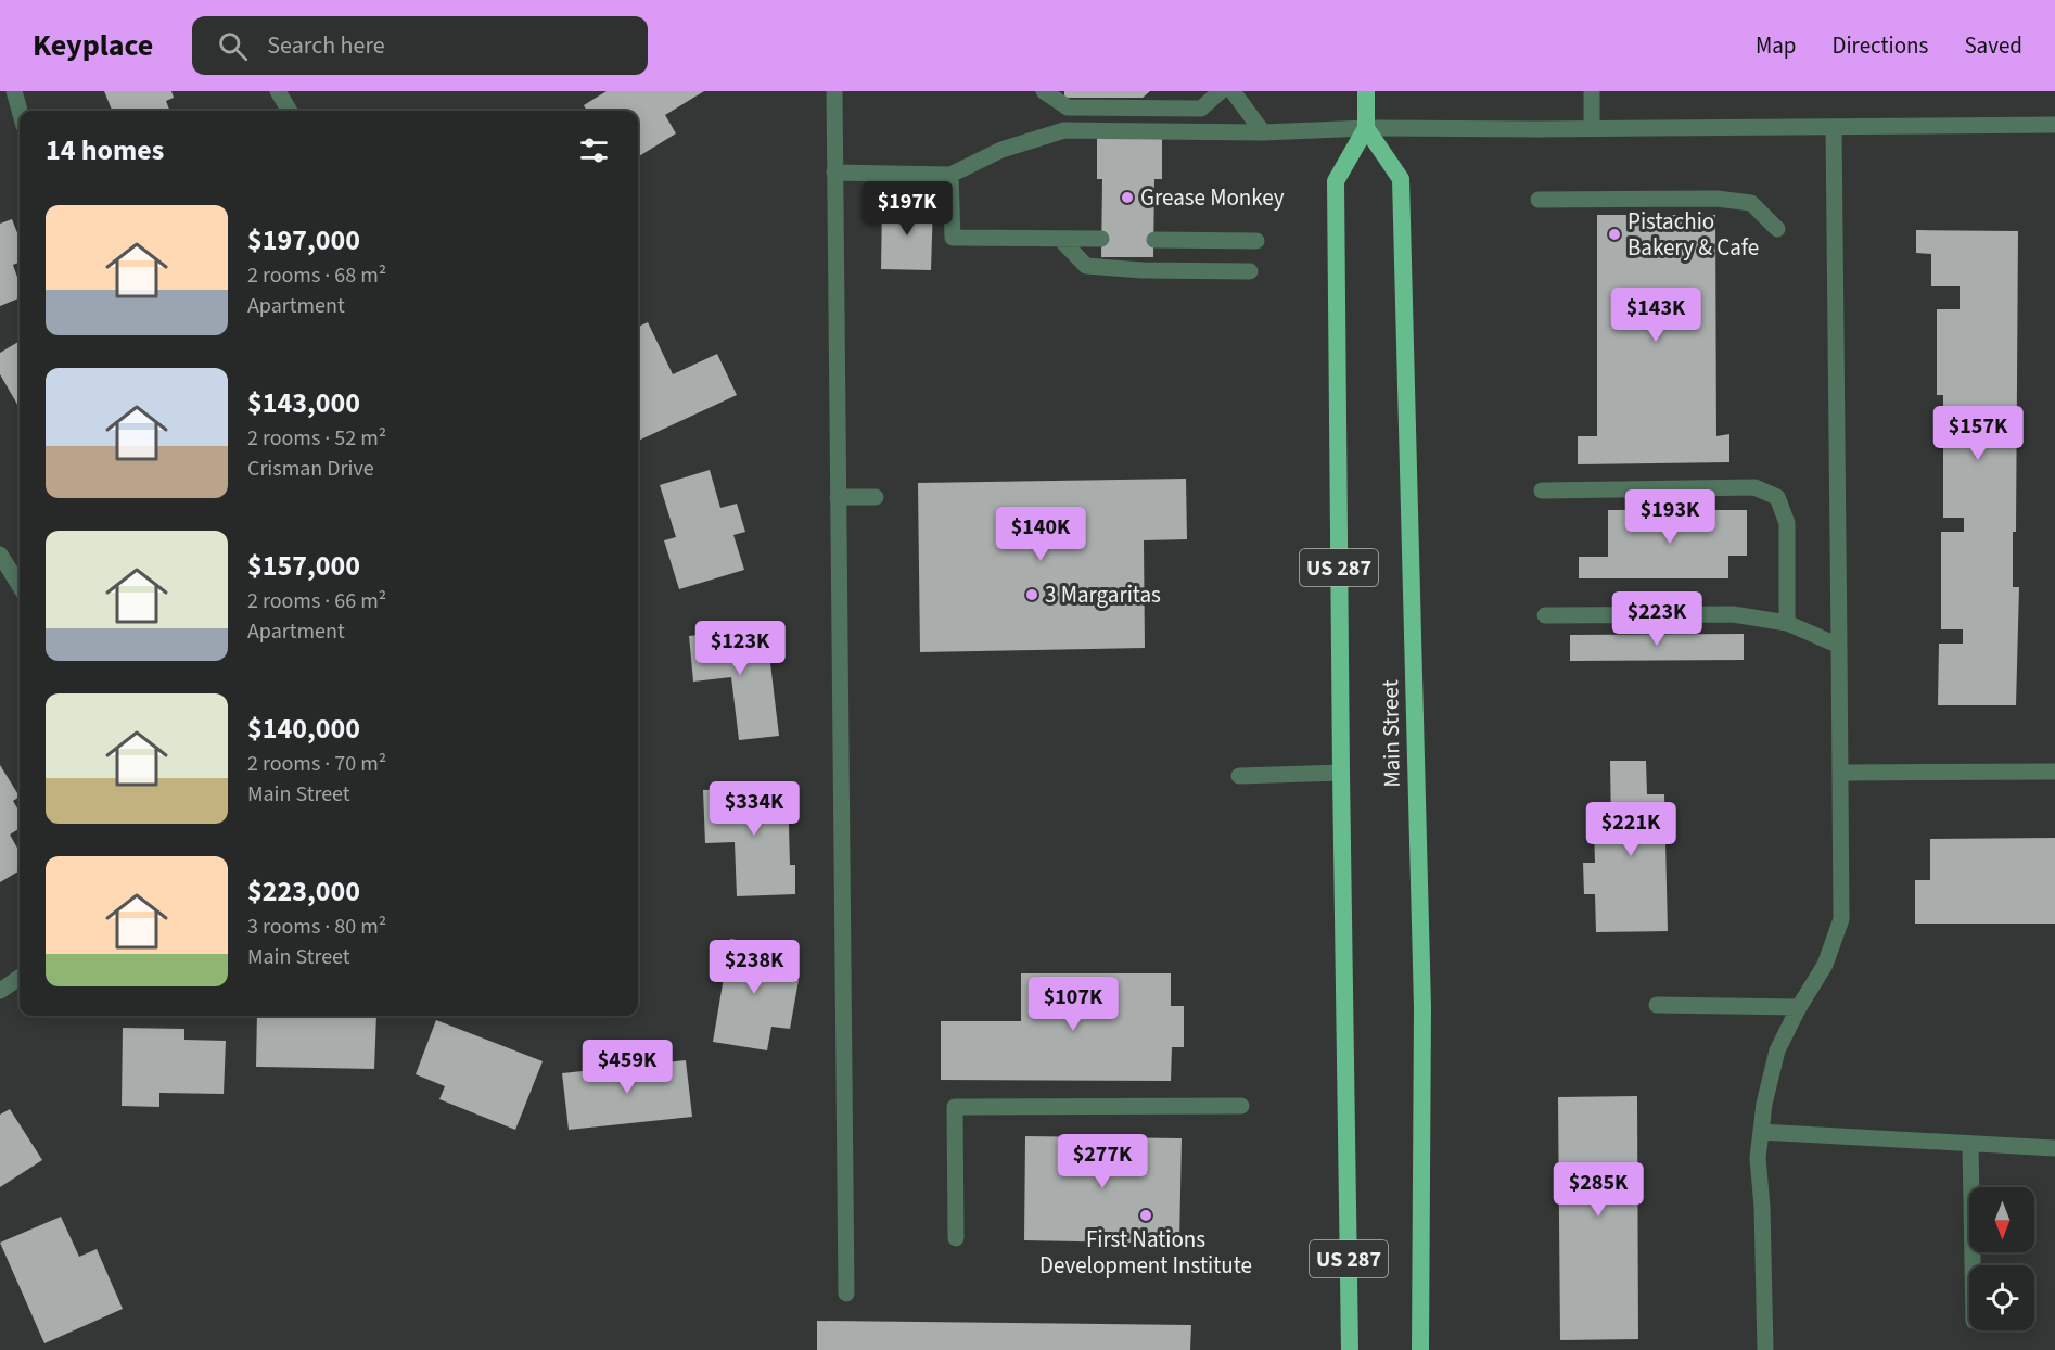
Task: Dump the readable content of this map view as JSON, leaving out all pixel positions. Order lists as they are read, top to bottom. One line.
{"streets":{"highway":["US 287","Main Street"]},"crossings":[["US 287","Main Street"]],"places":["Grease Monkey","Pistachio Bakery & Cafe","3 Margaritas","First Nations Development Institute"],"north":"bottom","page":{"header":"Keyplace","search":"Search here","nav":["Map","Directions","Saved"],"heading":"14 homes","price":["$197K","$143K","$157K","$193K","$140K","$223K","$123K","$334K","$221K","$238K","$107K","$459K","$277K","$285K"],"list":[{"name":"$197,000","note":"2 rooms · 68 m² · Apartment"},{"name":"$143,000","note":"2 rooms · 52 m² · Crisman Drive"},{"name":"$157,000","note":"2 rooms · 66 m² · Apartment"},{"name":"$140,000","note":"2 rooms · 70 m² · Main Street"},{"name":"$223,000","note":"3 rooms · 80 m² · Main Street"}]}}
